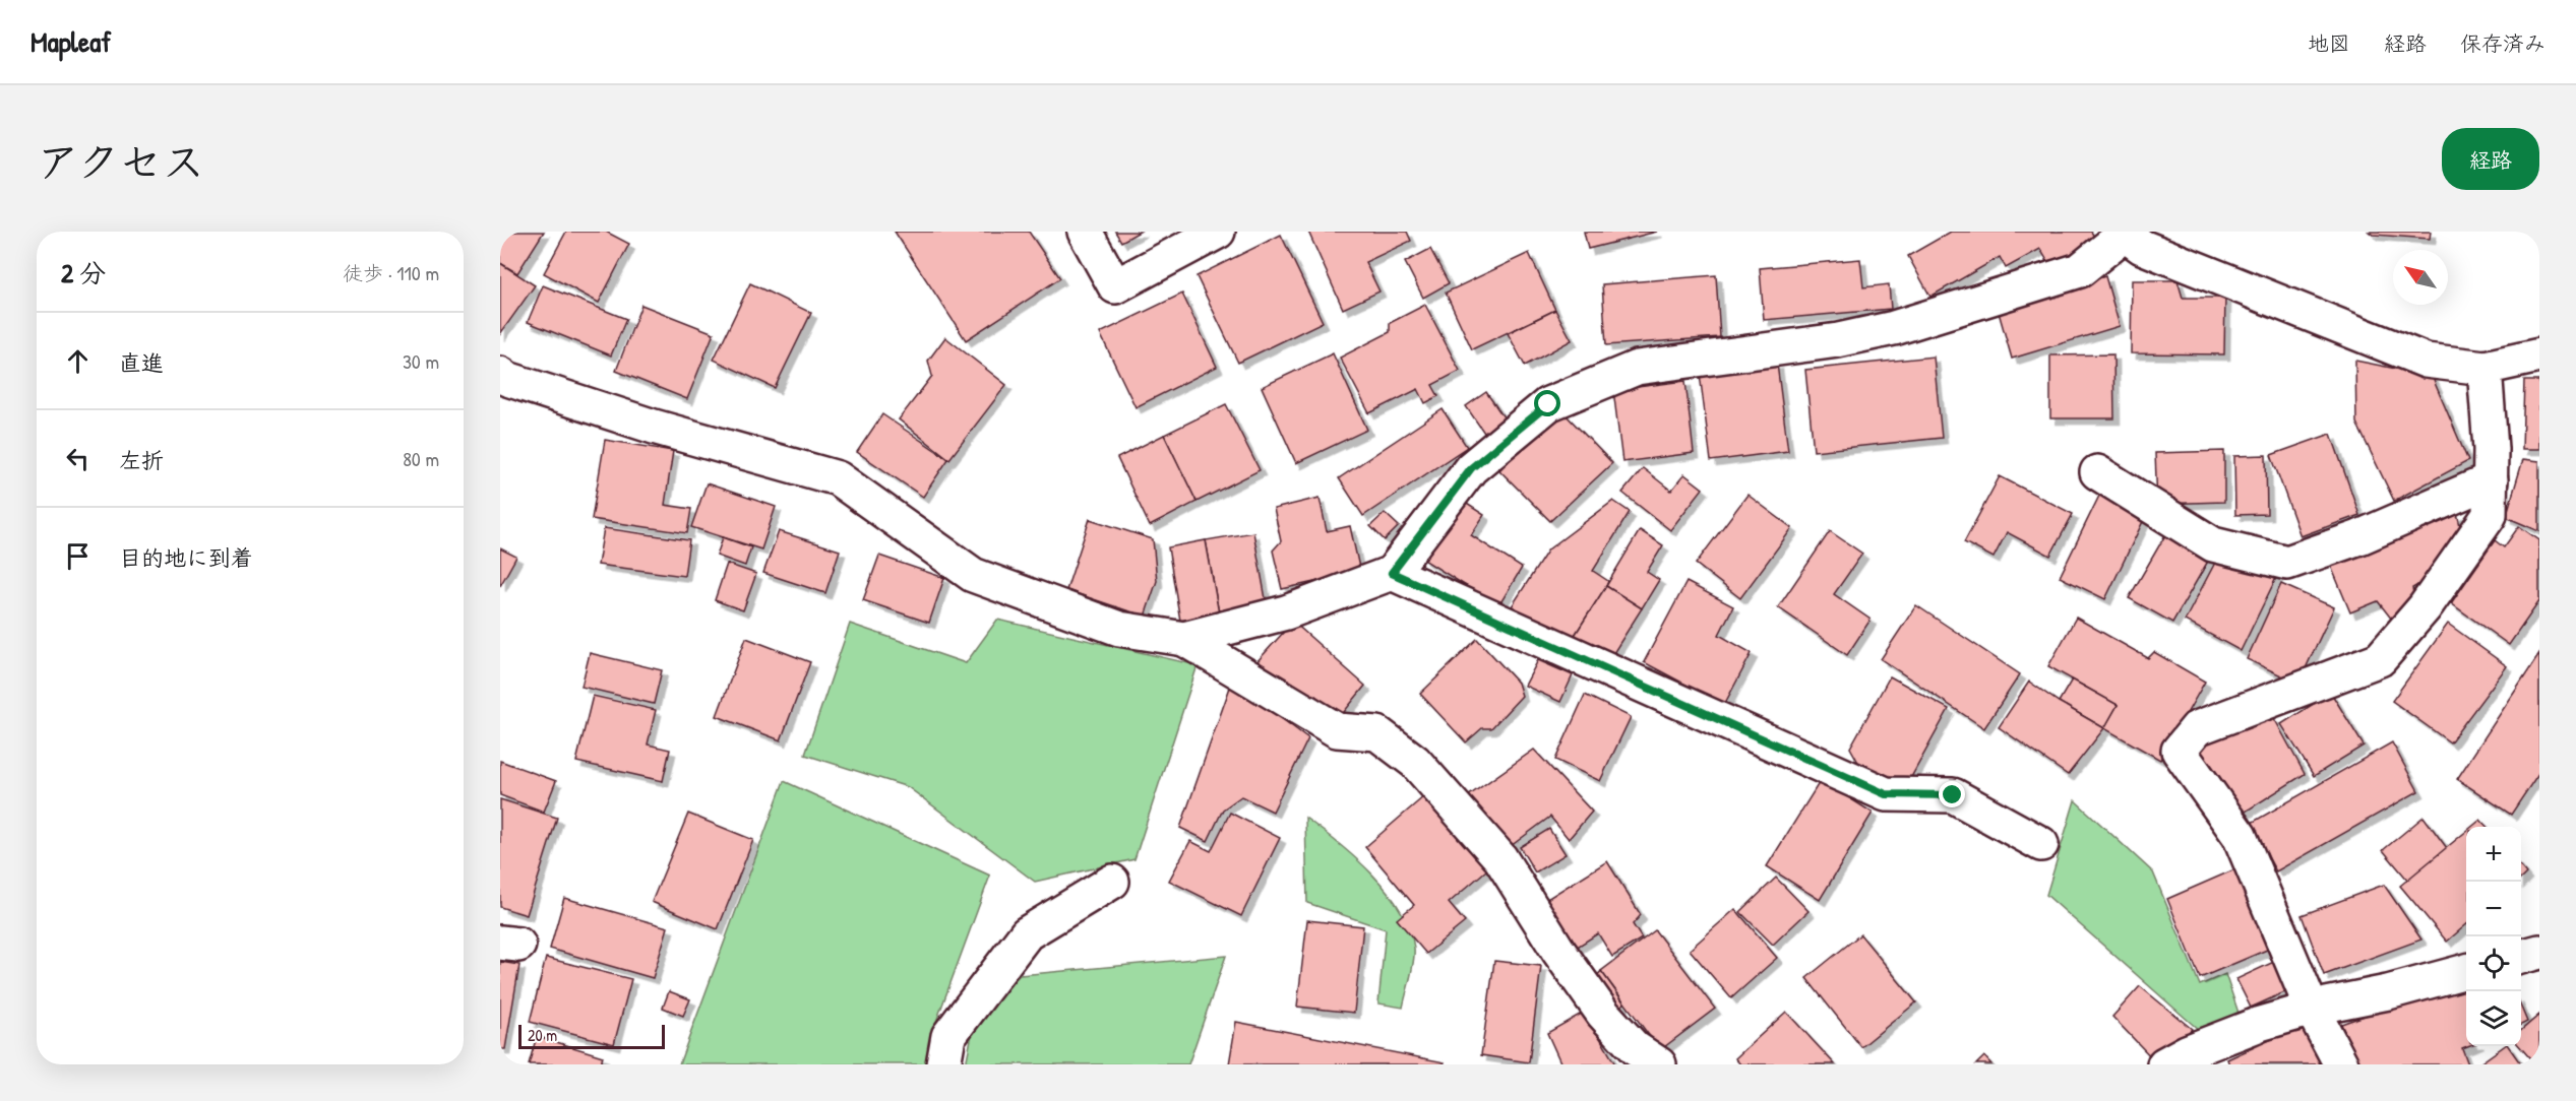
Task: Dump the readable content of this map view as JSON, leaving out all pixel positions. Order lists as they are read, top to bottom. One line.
{"scale_bar":"20 m","north":"top left","page":{"header":"Mapleaf","nav":["地図","経路","保存済み"],"title":"アクセス","buttons":"経路","heading":["2 分","徒歩 · 110 m"],"list":[["直進","30 m"],["左折","80 m"],"目的地に到着"],"map_buttons":["+","−"],"scale":"20 m"}}
